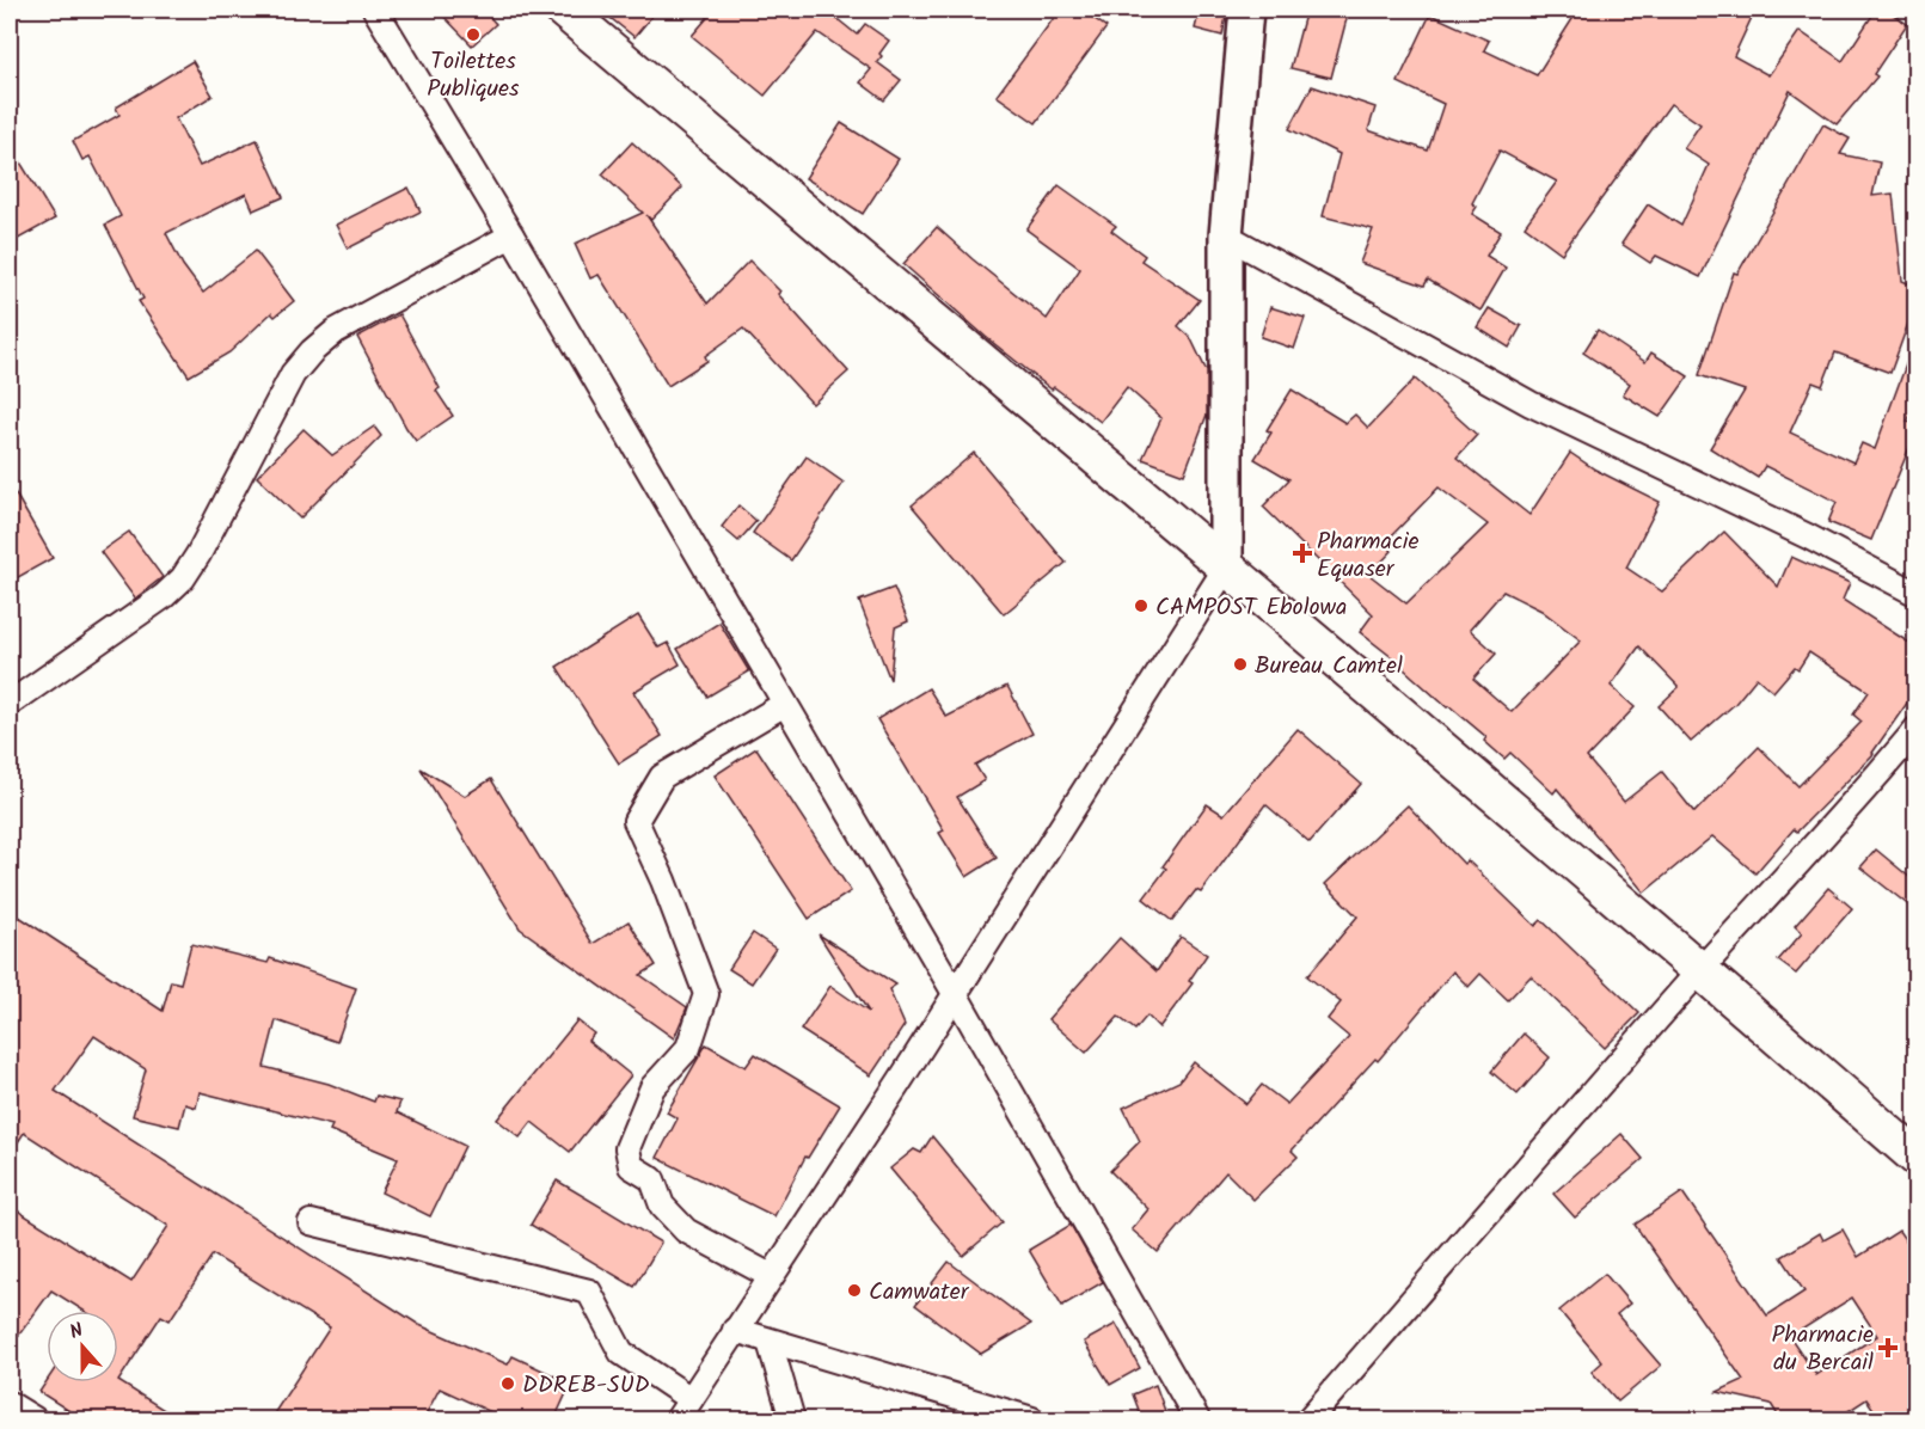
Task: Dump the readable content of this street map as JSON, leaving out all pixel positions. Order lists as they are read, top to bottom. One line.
{"places":{"other":["Toilettes Publiques","CAMPOST Ebolowa","Bureau Camtel","Camwater","DDREB-SUD"],"health":["Pharmacie Equaser","Pharmacie du Bercail"]},"north":"top"}
